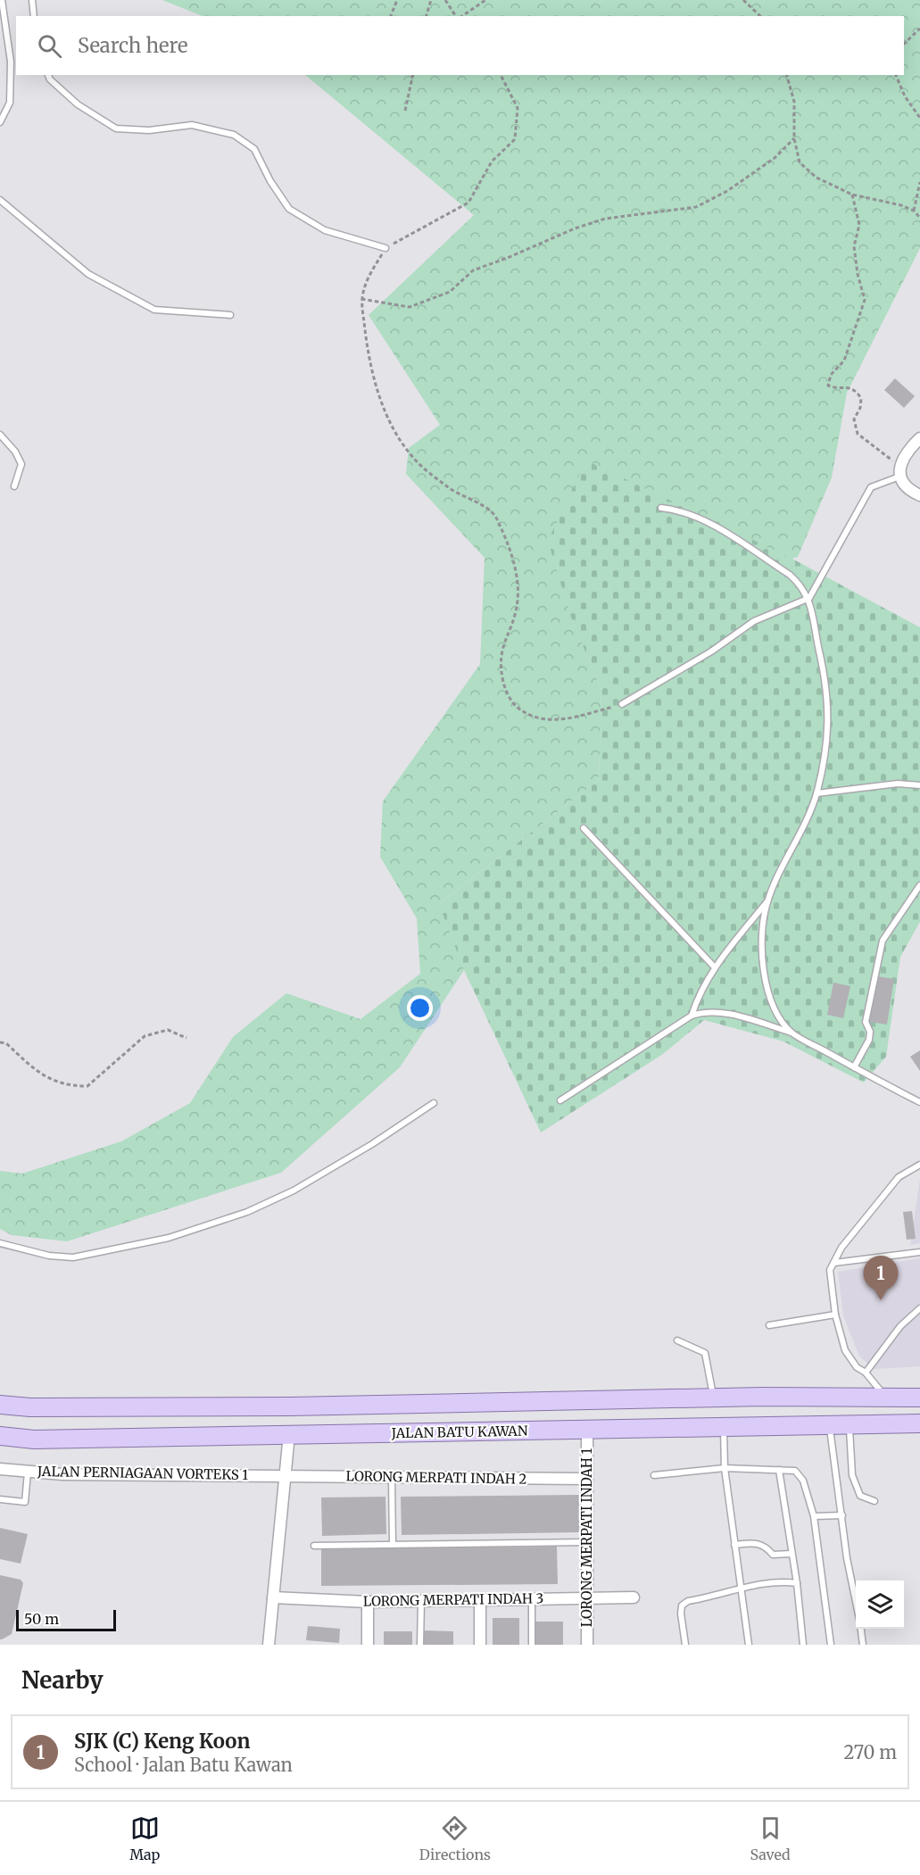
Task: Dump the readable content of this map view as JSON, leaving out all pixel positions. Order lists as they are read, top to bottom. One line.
{"streets":{"main road":["JALAN BATU KAWAN"],"street":["JALAN PERNIAGAAN VORTEKS 1","LORONG MERPATI INDAH 2","LORONG MERPATI INDAH 1","LORONG MERPATI INDAH 3"]},"crossings":[["JALAN BATU KAWAN","LORONG MERPATI INDAH 1"],["JALAN PERNIAGAAN VORTEKS 1","LORONG MERPATI INDAH 2"],["LORONG MERPATI INDAH 2","LORONG MERPATI INDAH 1"],["LORONG MERPATI INDAH 1","LORONG MERPATI INDAH 3"]],"scale_bar":"50 m","page":{"search":"Search here","pins":"1","scale":"50 m","heading":"Nearby","list":[{"mark":"1","name":"SJK (C) Keng Koon","note":"School · Jalan Batu Kawan","value":"270 m"}],"nav":["Map","Directions","Saved"]}}
